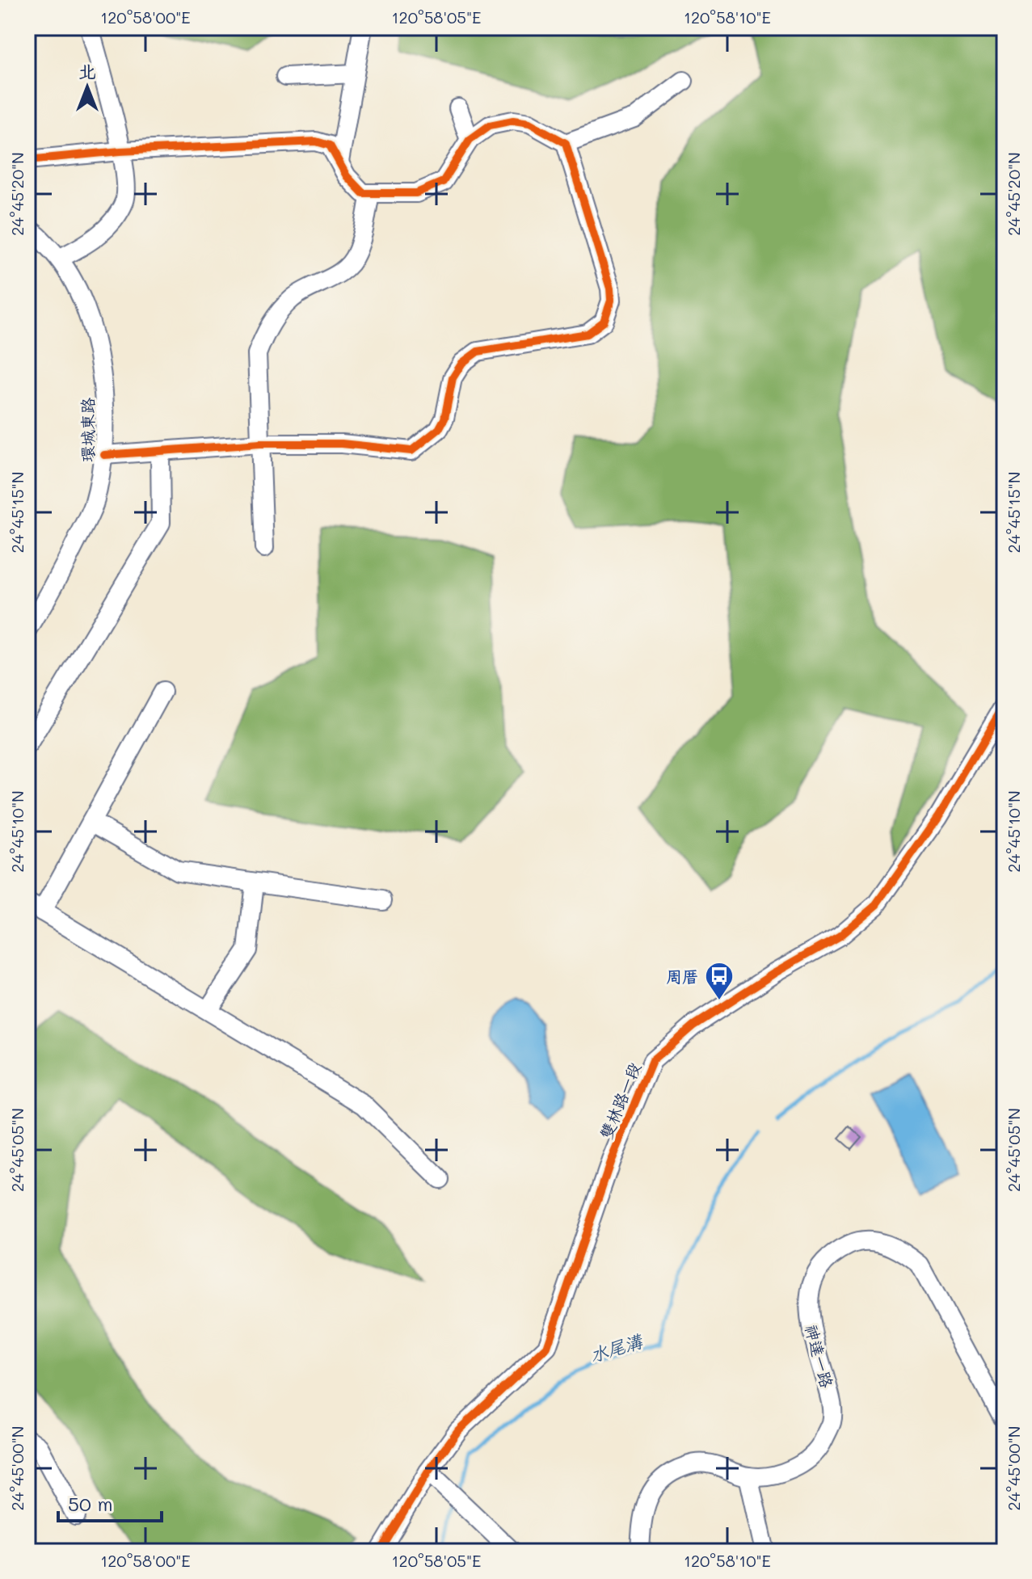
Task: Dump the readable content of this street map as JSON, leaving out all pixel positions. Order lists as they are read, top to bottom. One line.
{"streets":{"street":["環城東路","雙林路一段","神達一路"]},"water":["水尾溝"],"places":{"bus stop":["周厝"]},"scale_bar":"50 m","north":"top","coordinates":["120°58'00\"E","120°58'05\"E","120°58'10\"E","24°45'20\"N","24°45'15\"N","24°45'10\"N","24°45'05\"N","24°45'00\"N"]}
